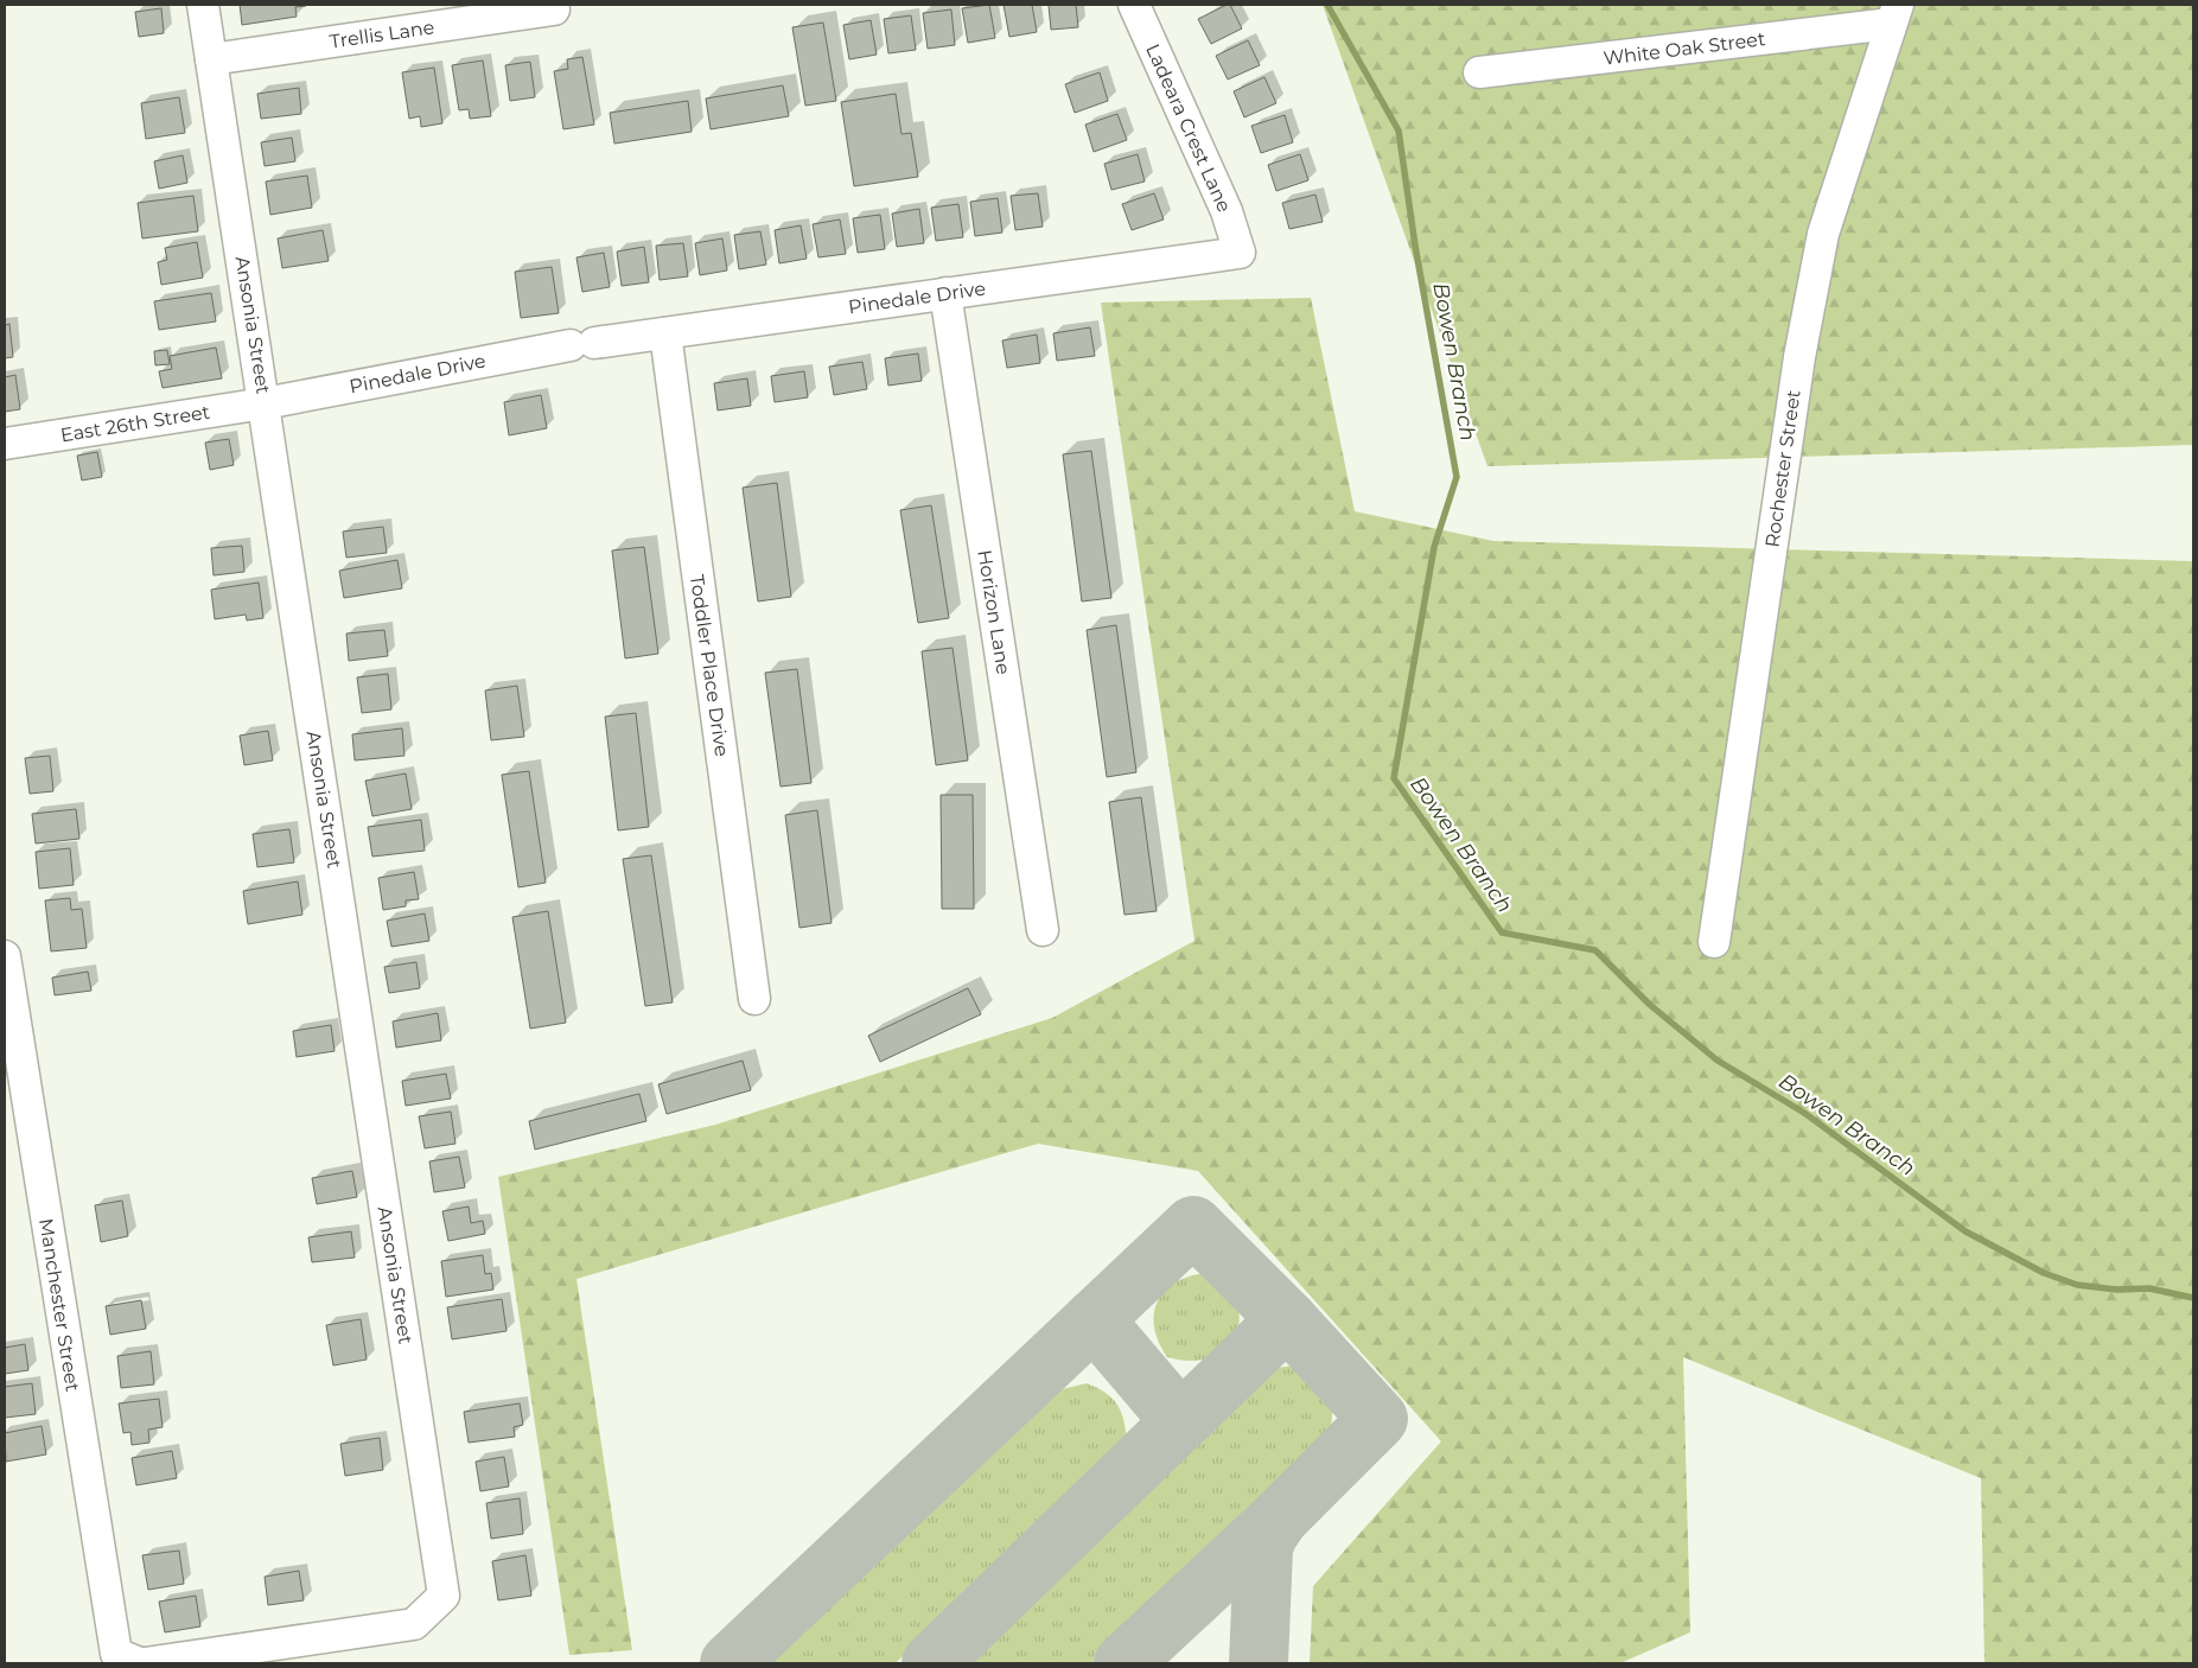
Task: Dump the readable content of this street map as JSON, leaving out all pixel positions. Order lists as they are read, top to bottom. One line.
{"streets":{"street":["Trellis Lane","White Oak Street","Ladeara Crest Lane","Pinedale Drive","Ansonia Street","East 26th Street","Rochester Street","Horizon Lane","Toddler Place Drive","Manchester Street"]},"crossings":[["Trellis Lane","Ansonia Street"],["White Oak Street","Rochester Street"],["Ladeara Crest Lane","Pinedale Drive"],["Pinedale Drive","Ansonia Street"],["Pinedale Drive","East 26th Street"],["Pinedale Drive","Horizon Lane"],["Pinedale Drive","Toddler Place Drive"],["Ansonia Street","East 26th Street"],["Ansonia Street","Manchester Street"]],"water":["Bowen Branch"]}
